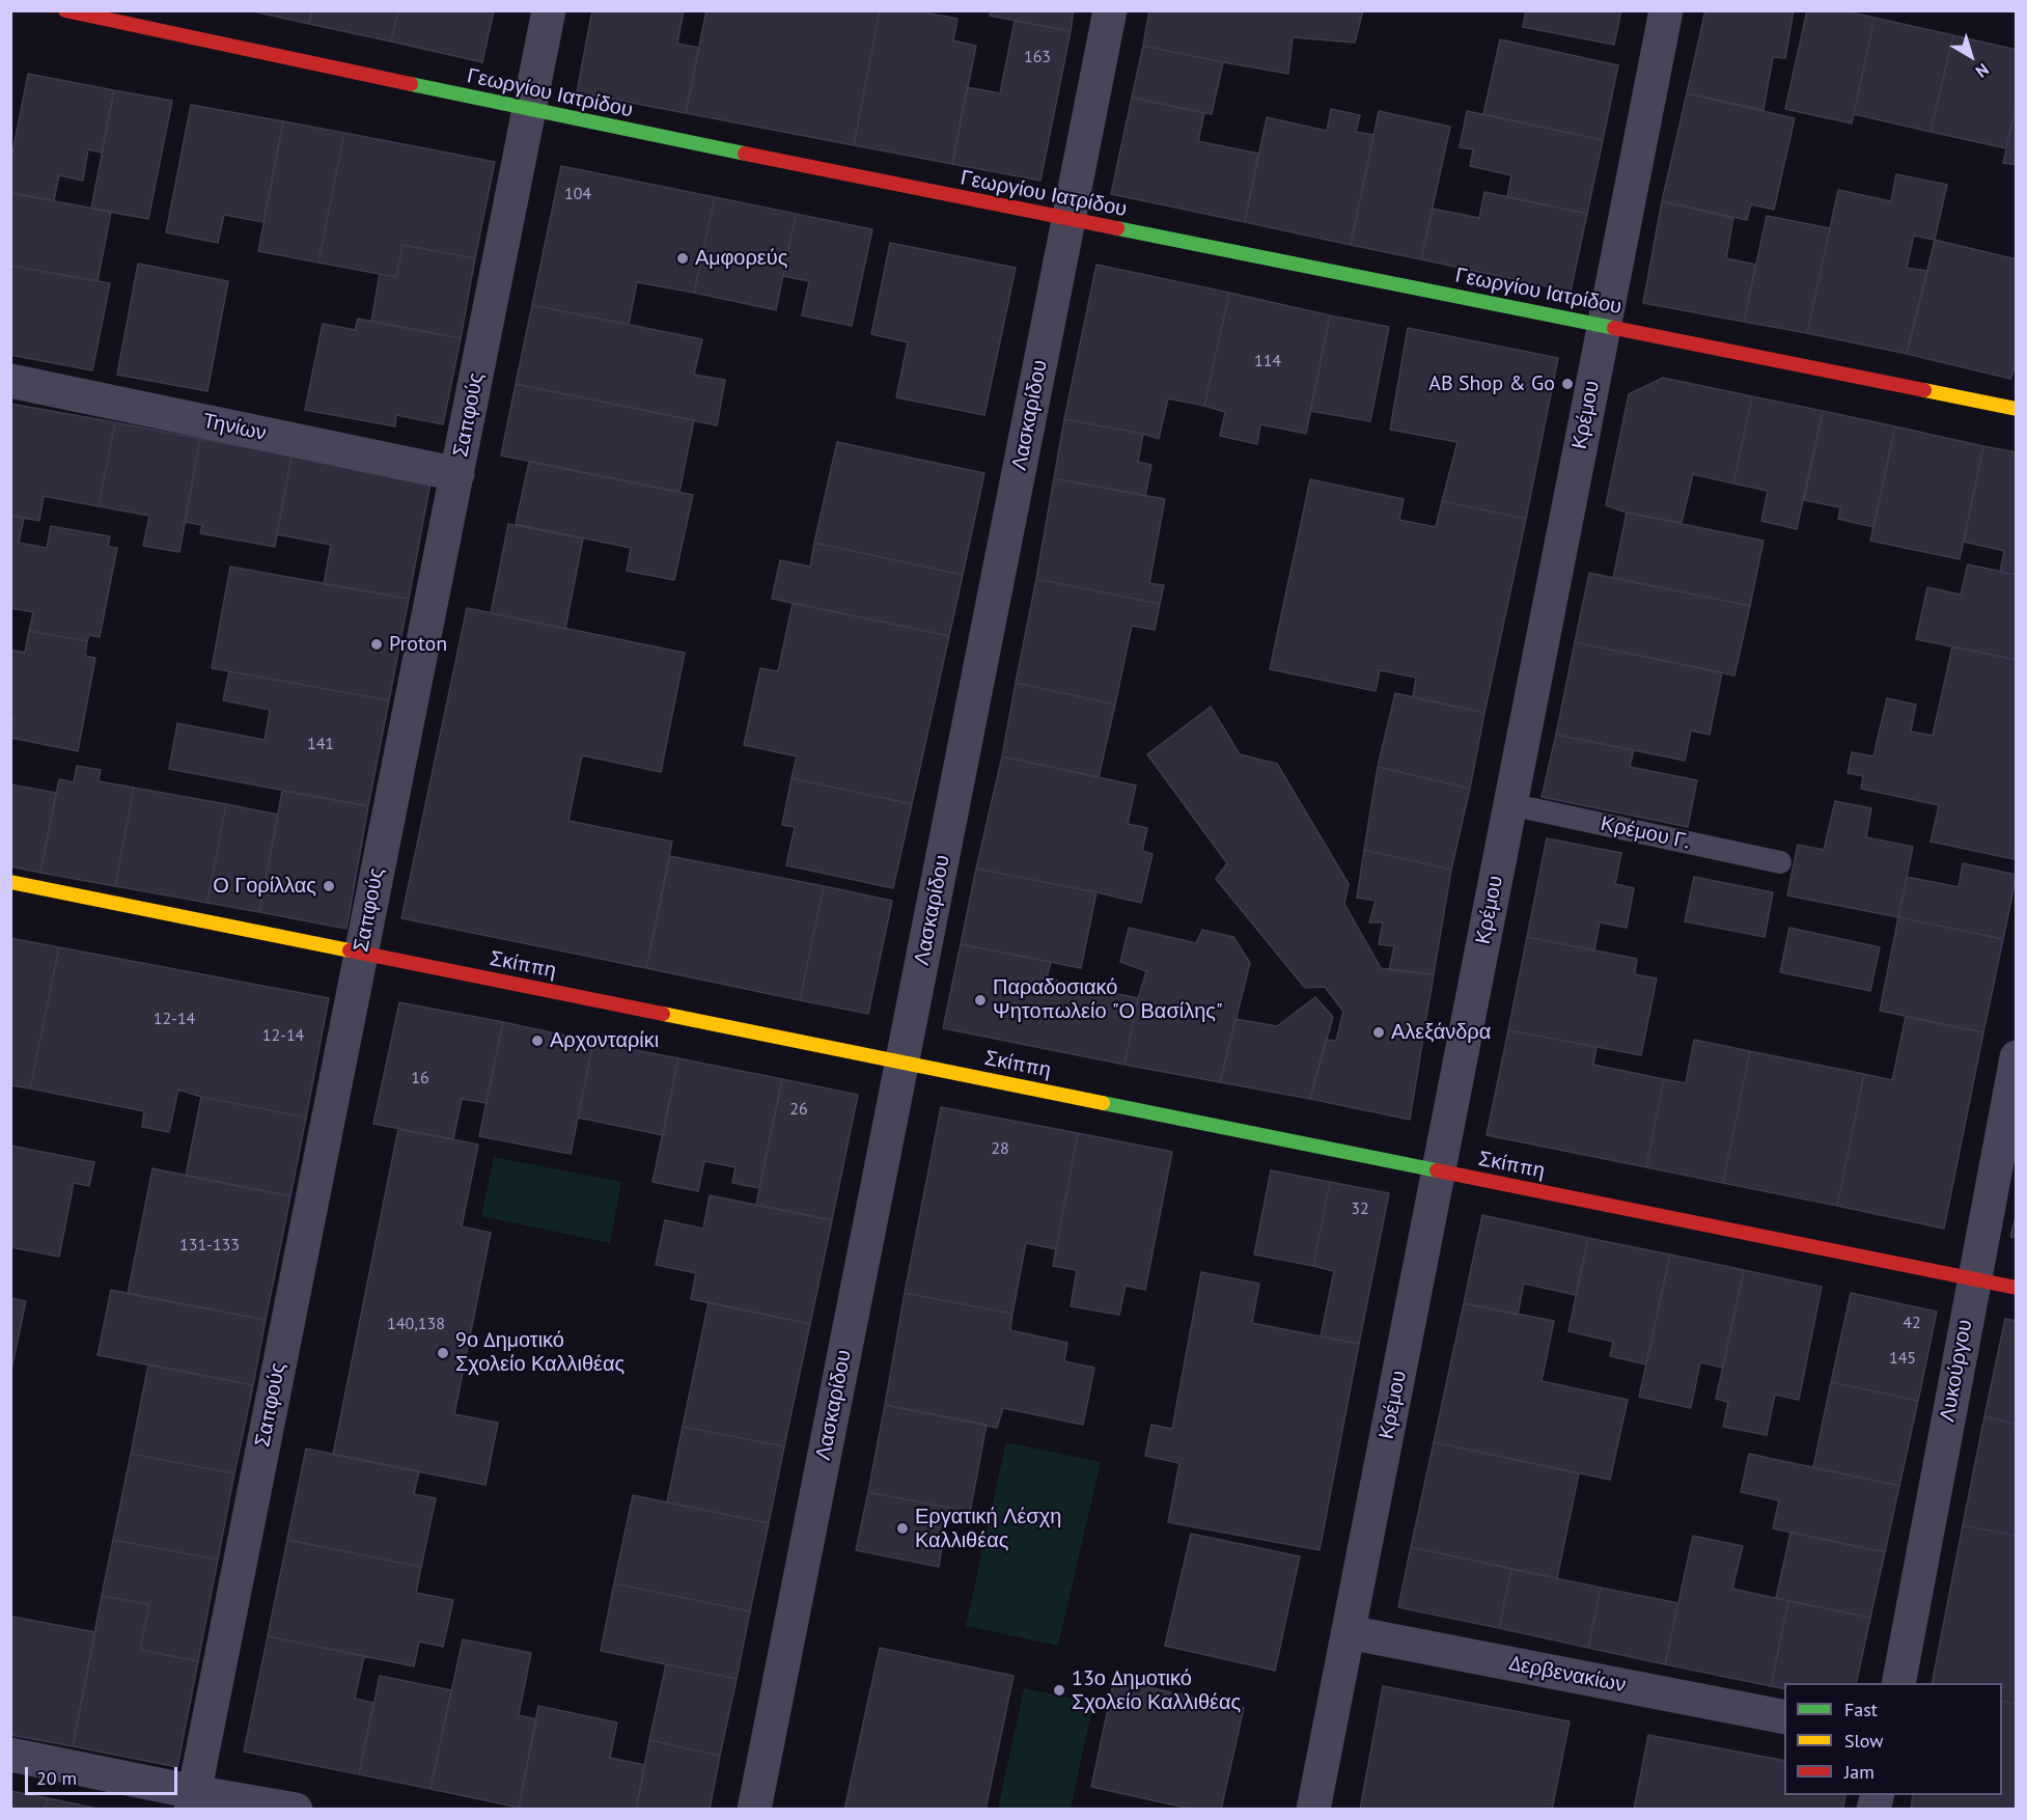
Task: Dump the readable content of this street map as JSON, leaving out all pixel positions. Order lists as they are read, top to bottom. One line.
{"streets":{"street":["Γεωργίου Ιατρίδου","Σαπφούς","Λασκαρίδου","Κρέμου","Τηνίων","Σκίππη","Λυκούργου","Δερβενακίων"],"lane":["Κρέμου Γ."]},"crossings":[["Γεωργίου Ιατρίδου","Σαπφούς"],["Γεωργίου Ιατρίδου","Λασκαρίδου"],["Γεωργίου Ιατρίδου","Κρέμου"],["Σαπφούς","Τηνίων"],["Σαπφούς","Σκίππη"],["Λασκαρίδου","Σκίππη"],["Κρέμου","Κρέμου Γ."],["Κρέμου","Σκίππη"],["Κρέμου","Δερβενακίων"],["Σκίππη","Λυκούργου"]],"places":["Αμφορεύς","AB Shop & Go","Proton","Ο Γορίλλας","Παραδοσιακό Ψητοπωλείο \"Ο Βασίλης\"","Αλεξάνδρα","Αρχονταρίκι","9ο Δημοτικό Σχολείο Καλλιθέας","Εργατική Λέσχη Καλλιθέας","13ο Δημοτικό Σχολείο Καλλιθέας"],"house_numbers":["163","104","114","141","12-14","12-14","16","26","28","32","131-133","42","140,138","145"],"legend":["Fast","Slow","Jam"],"scale_bar":"20 m","north":"bottom right"}
